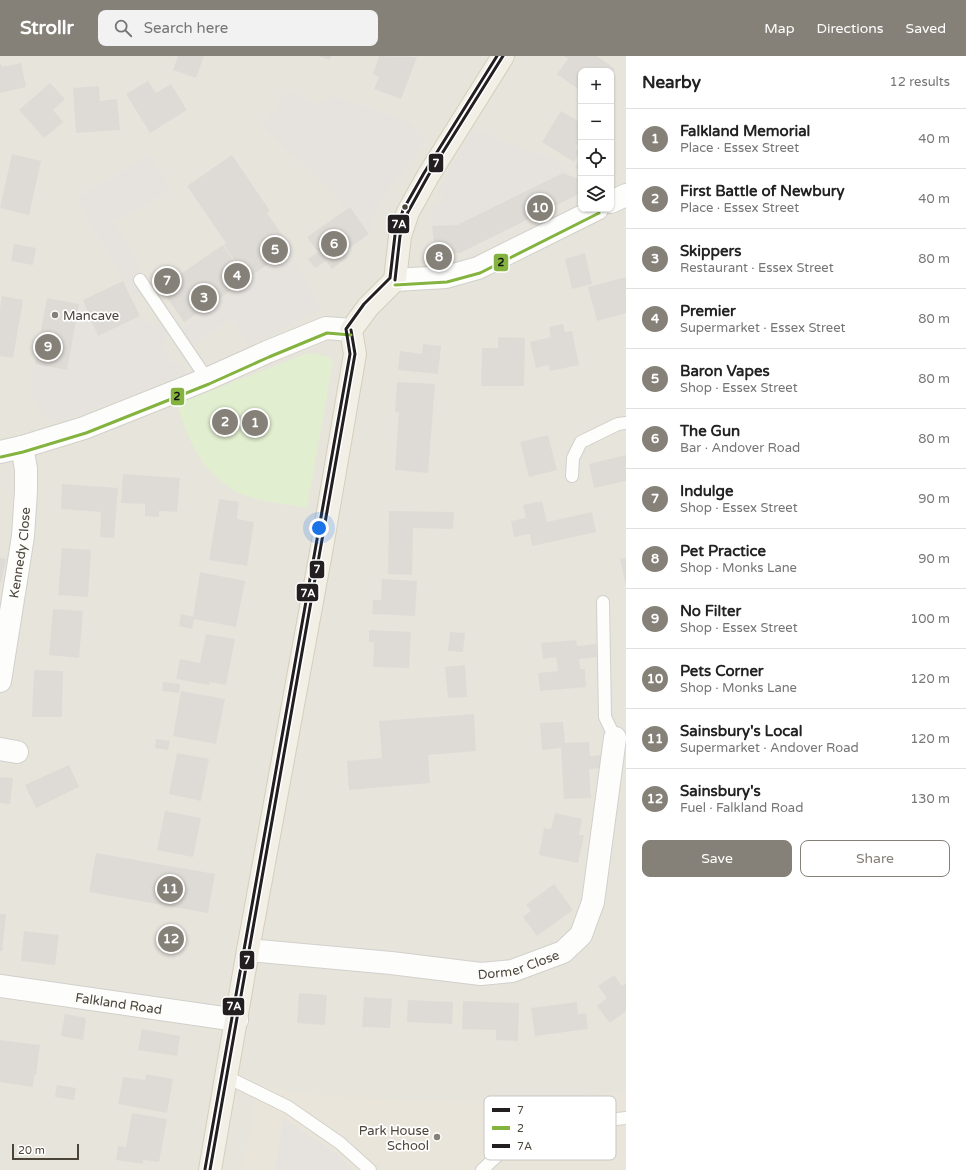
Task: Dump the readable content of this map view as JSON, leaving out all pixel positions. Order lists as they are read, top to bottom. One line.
{"streets":{"street":["Kennedy Close","Dormer Close","Falkland Road"]},"places":["Mancave","Park House School"],"lines":["transit line 7","transit line 7A","transit line 2"],"legend":["7","2","7A"],"scale_bar":"20 m","page":{"header":"Strollr","search":"Search here","nav":["Map","Directions","Saved"],"heading":["Nearby","12 results"],"map_buttons":["+","−"],"list":[{"mark":"1","name":"Falkland Memorial","note":"Place · Essex Street","value":"40 m"},{"mark":"2","name":"First Battle of Newbury","note":"Place · Essex Street","value":"40 m"},{"mark":"3","name":"Skippers","note":"Restaurant · Essex Street","value":"80 m"},{"mark":"4","name":"Premier","note":"Supermarket · Essex Street","value":"80 m"},{"mark":"5","name":"Baron Vapes","note":"Shop · Essex Street","value":"80 m"},{"mark":"6","name":"The Gun","note":"Bar · Andover Road","value":"80 m"},{"mark":"7","name":"Indulge","note":"Shop · Essex Street","value":"90 m"},{"mark":"8","name":"Pet Practice","note":"Shop · Monks Lane","value":"90 m"},{"mark":"9","name":"No Filter","note":"Shop · Essex Street","value":"100 m"},{"mark":"10","name":"Pets Corner","note":"Shop · Monks Lane","value":"120 m"},{"mark":"11","name":"Sainsbury's Local","note":"Supermarket · Andover Road","value":"120 m"},{"mark":"12","name":"Sainsbury's","note":"Fuel · Falkland Road","value":"130 m"}],"pins":["10","6","5","8","4","7","3","9","2","1","11","12"],"buttons":["Save","Share"],"scale":"20 m"}}
